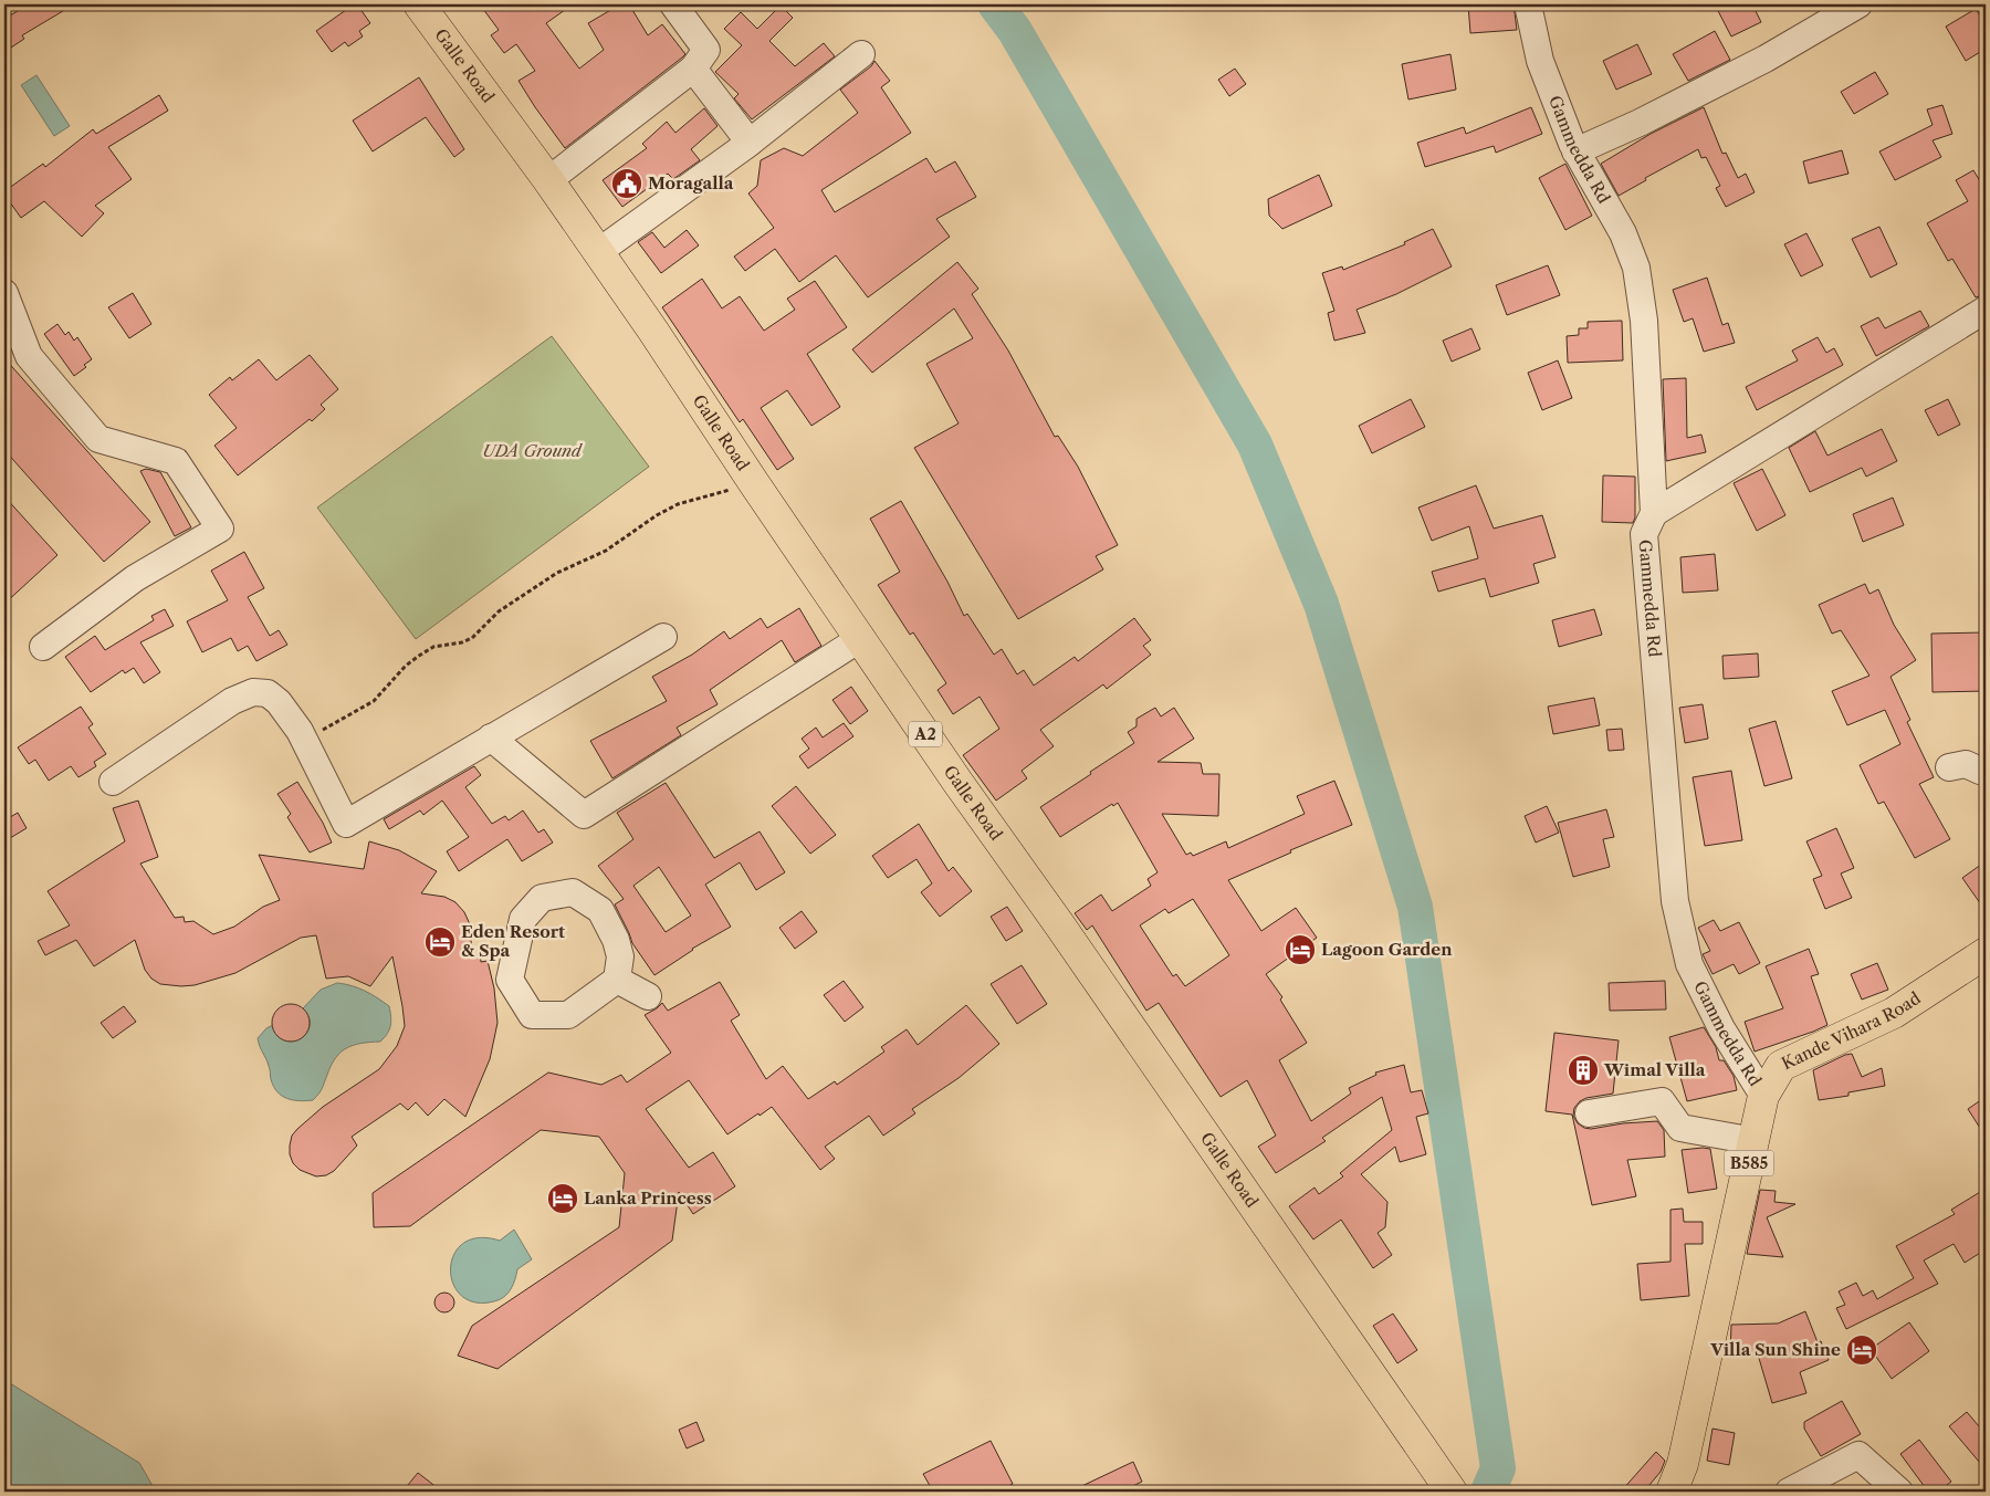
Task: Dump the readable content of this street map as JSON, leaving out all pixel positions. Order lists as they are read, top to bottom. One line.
{"streets":{"main road":["Galle Road","A2","Kande Vihara Road","B585"],"street":["Gammedda Rd"]},"crossings":[["Gammedda Rd","Kande Vihara Road"]],"parks":["UDA Ground"],"places":{"public building":["Moragalla"],"hotel":["Eden Resort & Spa","Lagoon Garden","Lanka Princess","Villa Sun Shine"],"building":["Wimal Villa"]}}
